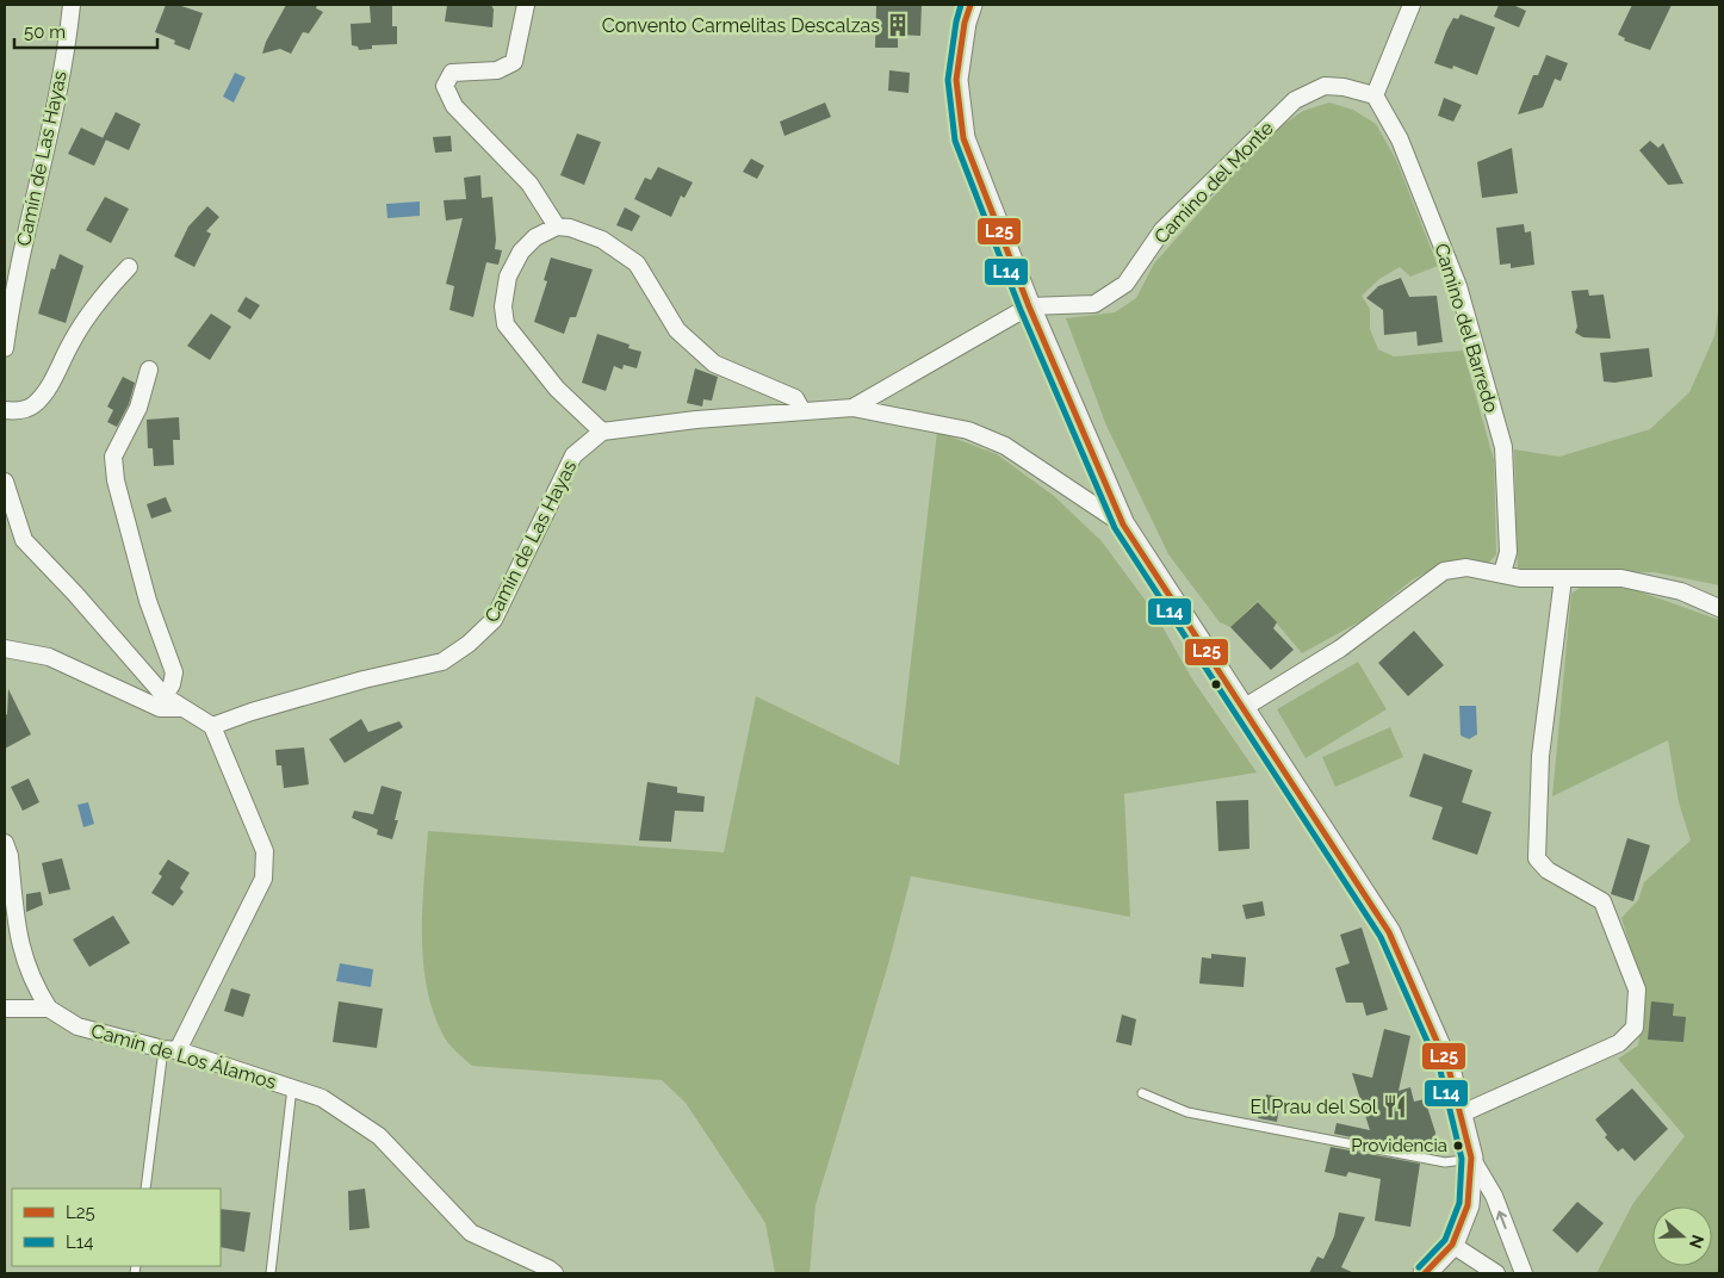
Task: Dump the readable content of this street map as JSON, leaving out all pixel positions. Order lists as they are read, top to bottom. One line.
{"streets":{"street":["Camín de Las Hayas","Camino del Monte","Camino del Barredo","Camín de Los Álamos"]},"crossings":[["Camino del Monte","Camino del Barredo"]],"places":{"building":["Convento Carmelitas Descalzas"],"restaurant":["El Prau del Sol"],"other":["Providencia"]},"lines":["transit line L25","transit line L14"],"legend":["L25","L14"],"scale_bar":"50 m","north":"right"}
